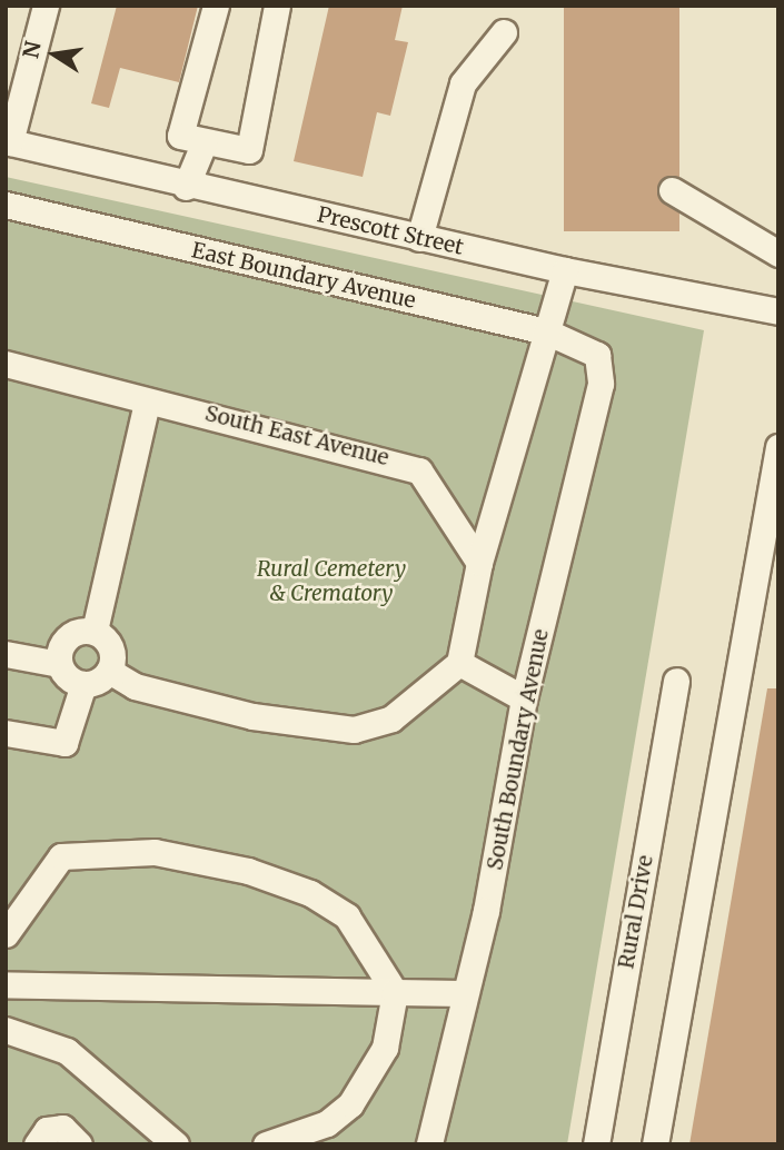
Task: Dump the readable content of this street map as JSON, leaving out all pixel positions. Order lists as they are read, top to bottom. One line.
{"streets":{"street":["Prescott Street","East Boundary Avenue","South East Avenue","South Boundary Avenue","Rural Drive"]},"crossings":[["East Boundary Avenue","South Boundary Avenue"]],"parks":["Rural Cemetery & Crematory"],"north":"left"}
